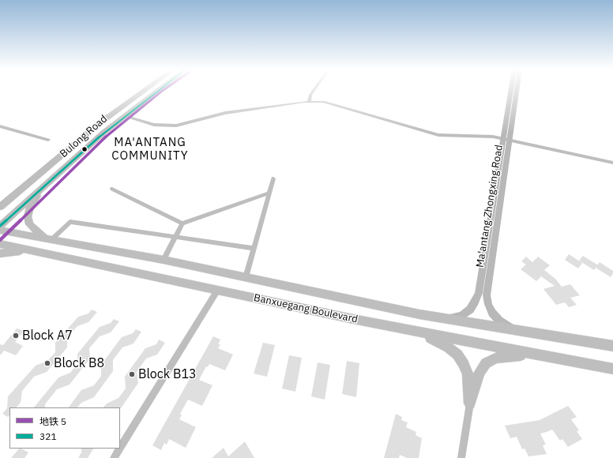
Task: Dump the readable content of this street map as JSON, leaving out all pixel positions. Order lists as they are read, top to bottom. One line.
{"streets":{"main road":["Bulong Road","Banxuegang Boulevard"],"street":["Ma'antang Zhongxing Road"]},"crossings":[["Ma'antang Zhongxing Road","Banxuegang Boulevard"]],"districts":["MA'ANTANG COMMUNITY"],"places":["Block A7","Block B8","Block B13"],"lines":["metro line 5","transit line 321"],"legend":["地铁 5","321"]}
